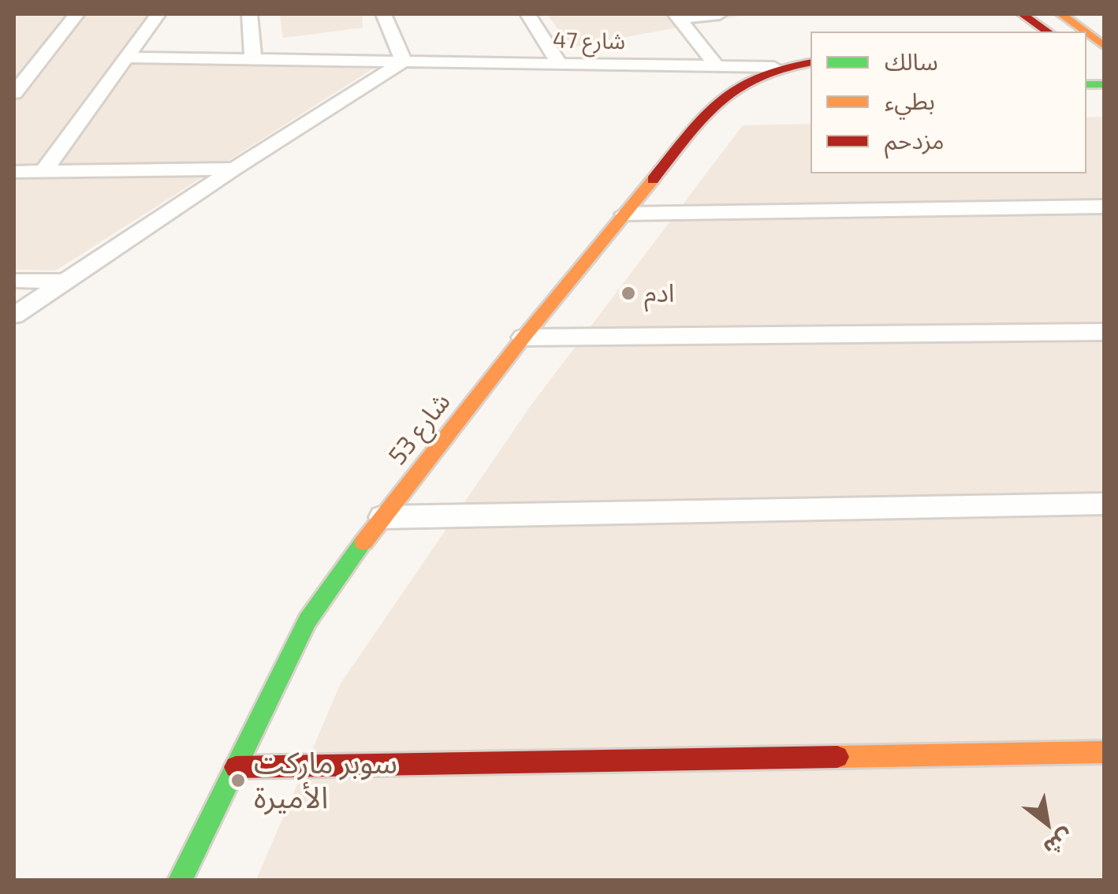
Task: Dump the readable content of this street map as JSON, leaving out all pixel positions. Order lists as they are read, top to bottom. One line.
{"streets":{"main road":["شارع 47","شارع 53"]},"crossings":[["شارع 47","شارع 53"]],"places":["ادم","سوبر ماركت الأميرة"],"legend":["سالك","بطيء","مزدحم"],"north":"bottom right"}
